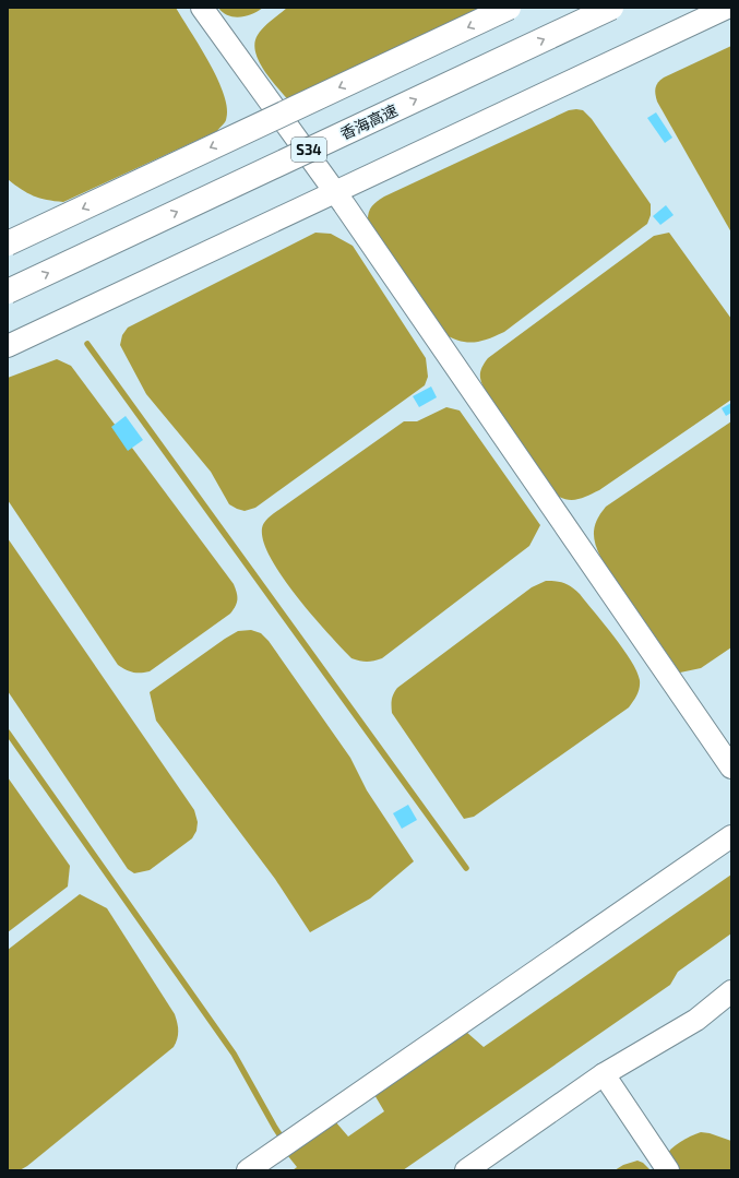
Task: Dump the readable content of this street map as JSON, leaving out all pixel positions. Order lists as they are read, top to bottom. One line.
{"streets":{"highway":["香海高速","S34"]}}
